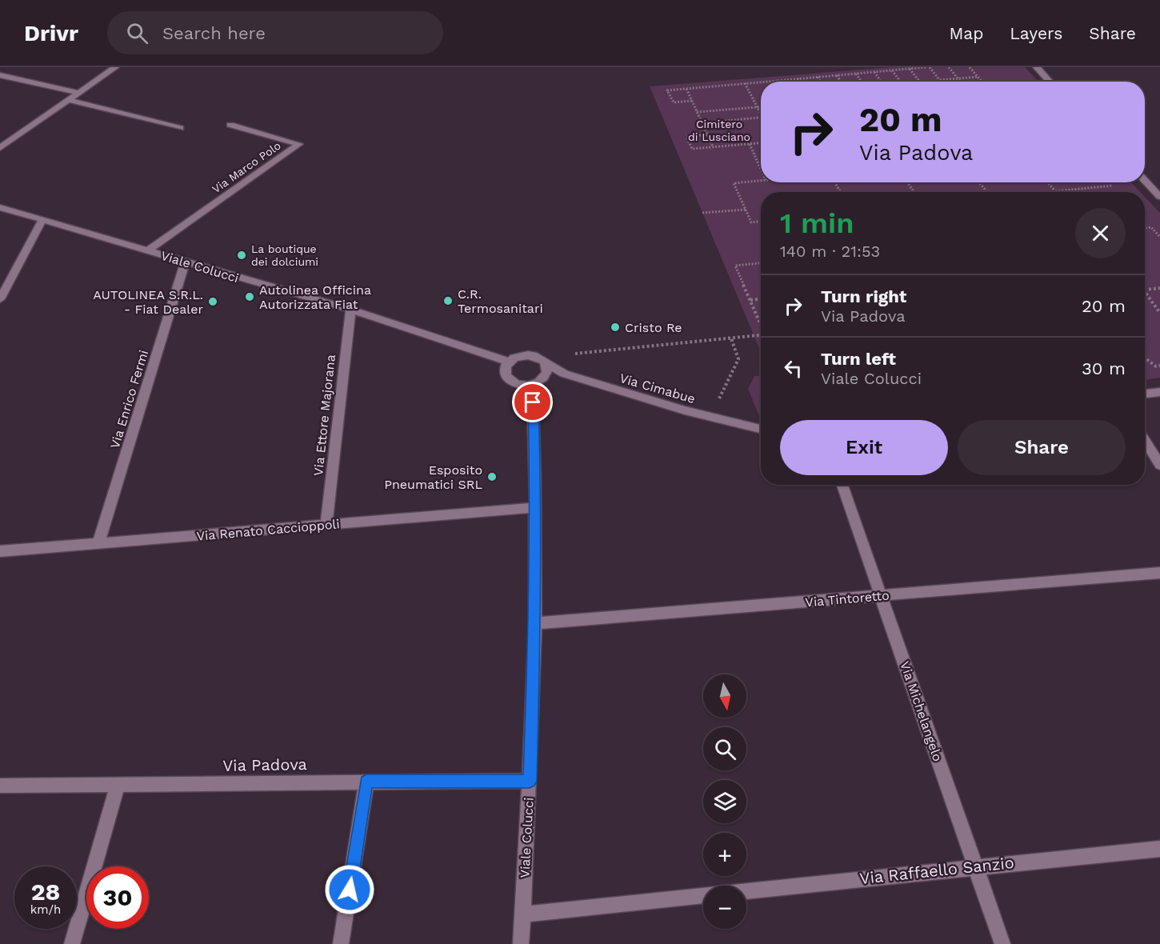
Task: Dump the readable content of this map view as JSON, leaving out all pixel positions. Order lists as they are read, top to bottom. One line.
{"streets":{"street":["Via Marco Polo","Viale Colucci","Via Cimabue","Via Enrico Fermi","Via Ettore Majorana","Via Renato Caccioppoli","Via Tintoretto","Via Michelangelo","Via Padova","Via Raffaello Sanzio"]},"crossings":[["Via Marco Polo","Viale Colucci"],["Viale Colucci","Via Cimabue"],["Viale Colucci","Via Enrico Fermi"],["Viale Colucci","Via Ettore Majorana"],["Viale Colucci","Via Renato Caccioppoli"],["Viale Colucci","Via Tintoretto"],["Viale Colucci","Via Padova"],["Viale Colucci","Via Raffaello Sanzio"],["Via Enrico Fermi","Via Renato Caccioppoli"],["Via Ettore Majorana","Via Renato Caccioppoli"],["Via Tintoretto","Via Michelangelo"],["Via Michelangelo","Via Raffaello Sanzio"]],"parks":["Cimitero di Lusciano"],"places":["La boutique dei dolciumi","Autolinea Officina Autorizzata Fiat","C.R. Termosanitari","AUTOLINEA S.R.L. - Fiat Dealer","Cristo Re","Esposito Pneumatici SRL"],"north":"bottom","page":{"header":"Drivr","search":"Search here","nav":["Map","Layers","Share"],"turn":["20 m","Via Padova"],"heading":["1 min","140 m · 21:53"],"list":[{"name":"Turn right","note":"Via Padova","value":"20 m"},{"name":"Turn left","note":"Viale Colucci","value":"30 m"}],"buttons":["Exit","Share"],"map_buttons":["+","−"],"speed":"28 km/h","limit":"30"}}
